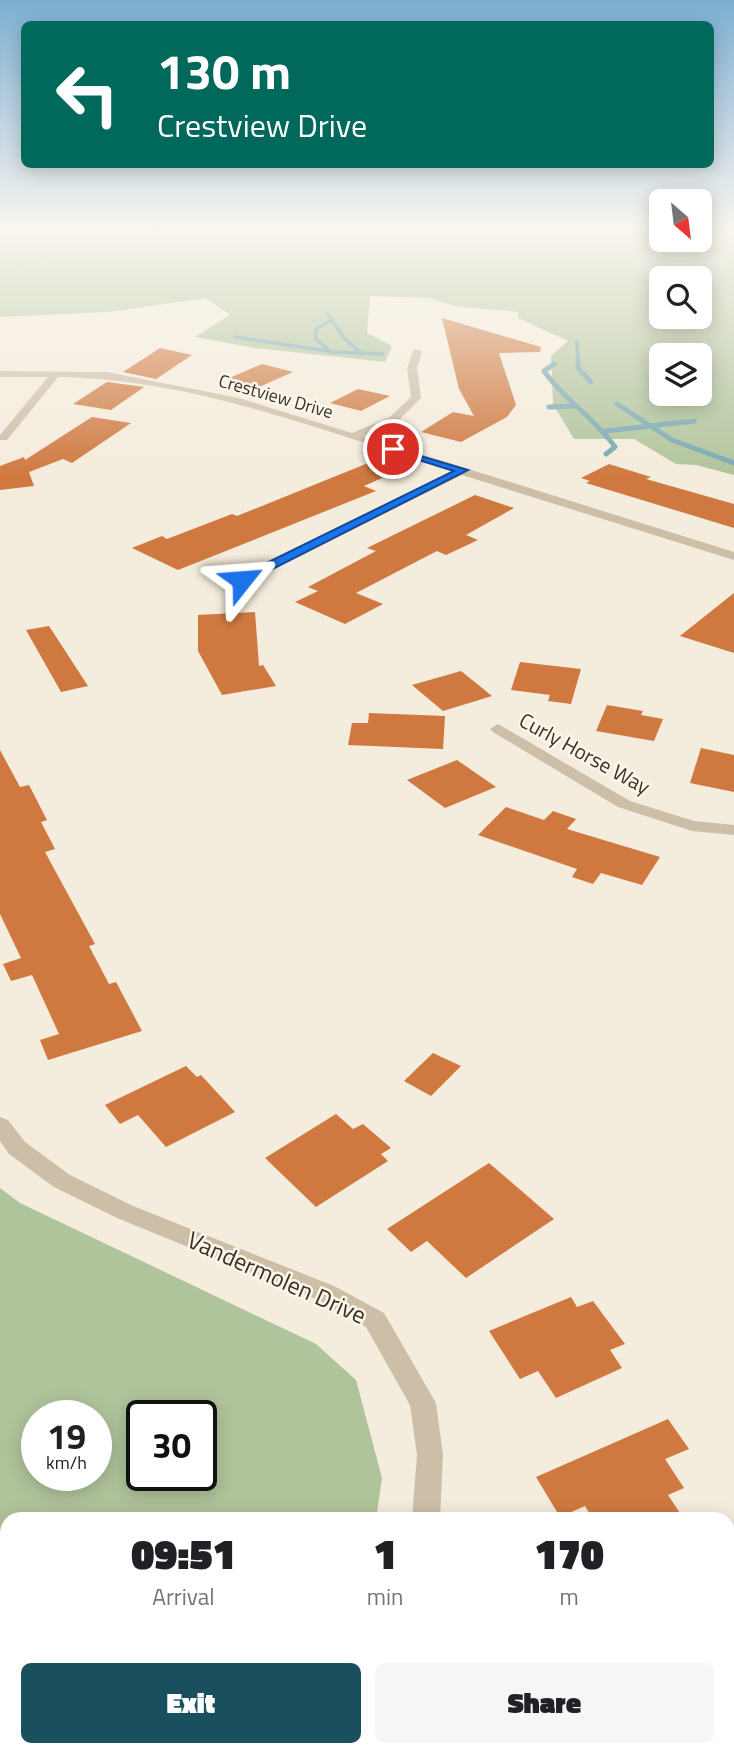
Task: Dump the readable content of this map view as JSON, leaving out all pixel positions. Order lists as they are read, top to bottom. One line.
{"streets":{"street":["Crestview Drive","Curly Horse Way","Vandermolen Drive"]},"north":"bottom right","page":{"turn":["130 m","Crestview Drive"],"speed":"19 km/h","limit":"30","eta":["09:51","Arrival","1","min","170","m"],"buttons":["Exit","Share"]}}
